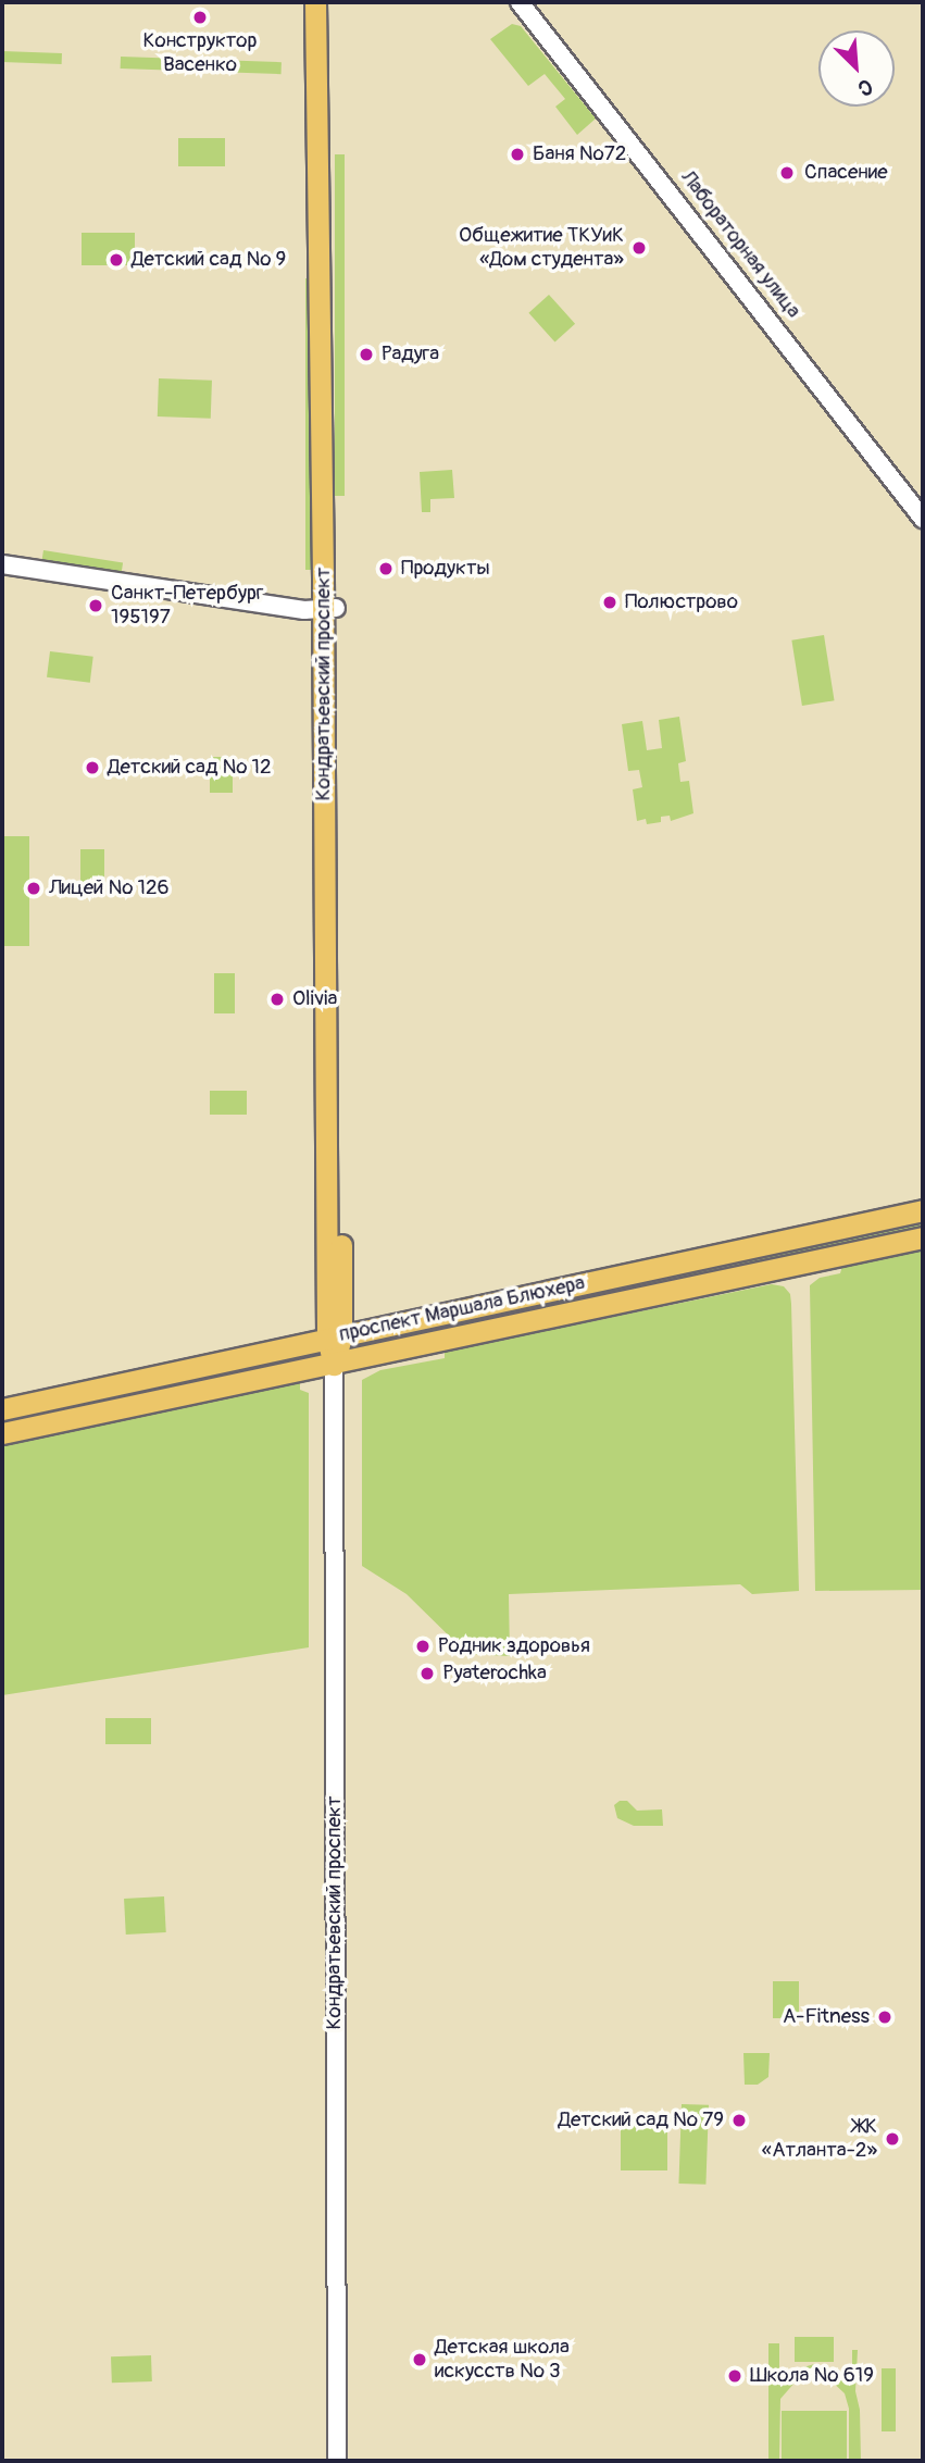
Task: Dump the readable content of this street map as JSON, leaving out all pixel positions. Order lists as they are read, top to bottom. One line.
{"streets":{"main road":["Кондратьевский проспект","проспект Маршала Блюхера"],"street":["Лабораторная улица"]},"crossings":[["Кондратьевский проспект","проспект Маршала Блюхера"]],"places":["Конструктор Васенко","Баня №72","Спасение","Общежитие ТКУиК «Дом студента»","Детский сад № 9","Радуга","Продукты","Полюстрово","Санкт-Петербург 195197","Детский сад № 12","Лицей № 126","Olivia","Родник здоровья","Pyaterochka","A-Fitness","Детский сад № 79","ЖК «Атланта-2»","Детская школа искусств № 3","Школа № 619"],"north":"bottom right"}
